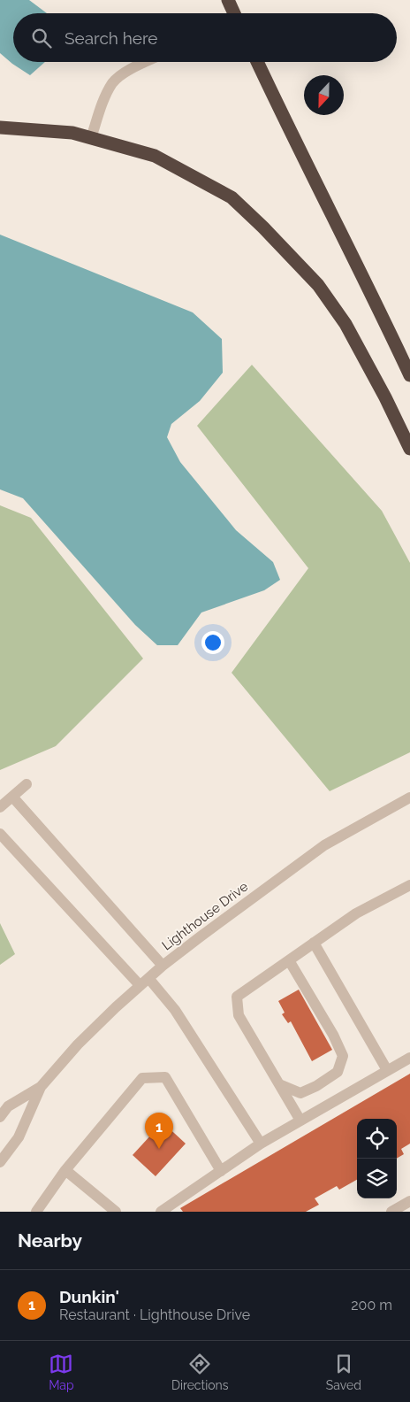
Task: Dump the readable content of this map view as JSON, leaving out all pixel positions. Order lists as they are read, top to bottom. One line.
{"streets":{"street":["Lighthouse Drive"]},"north":"bottom","page":{"search":"Search here","pins":"1","heading":"Nearby","list":[{"mark":"1","name":"Dunkin'","note":"Restaurant · Lighthouse Drive","value":"200 m"}],"nav":["Map","Directions","Saved"]}}
